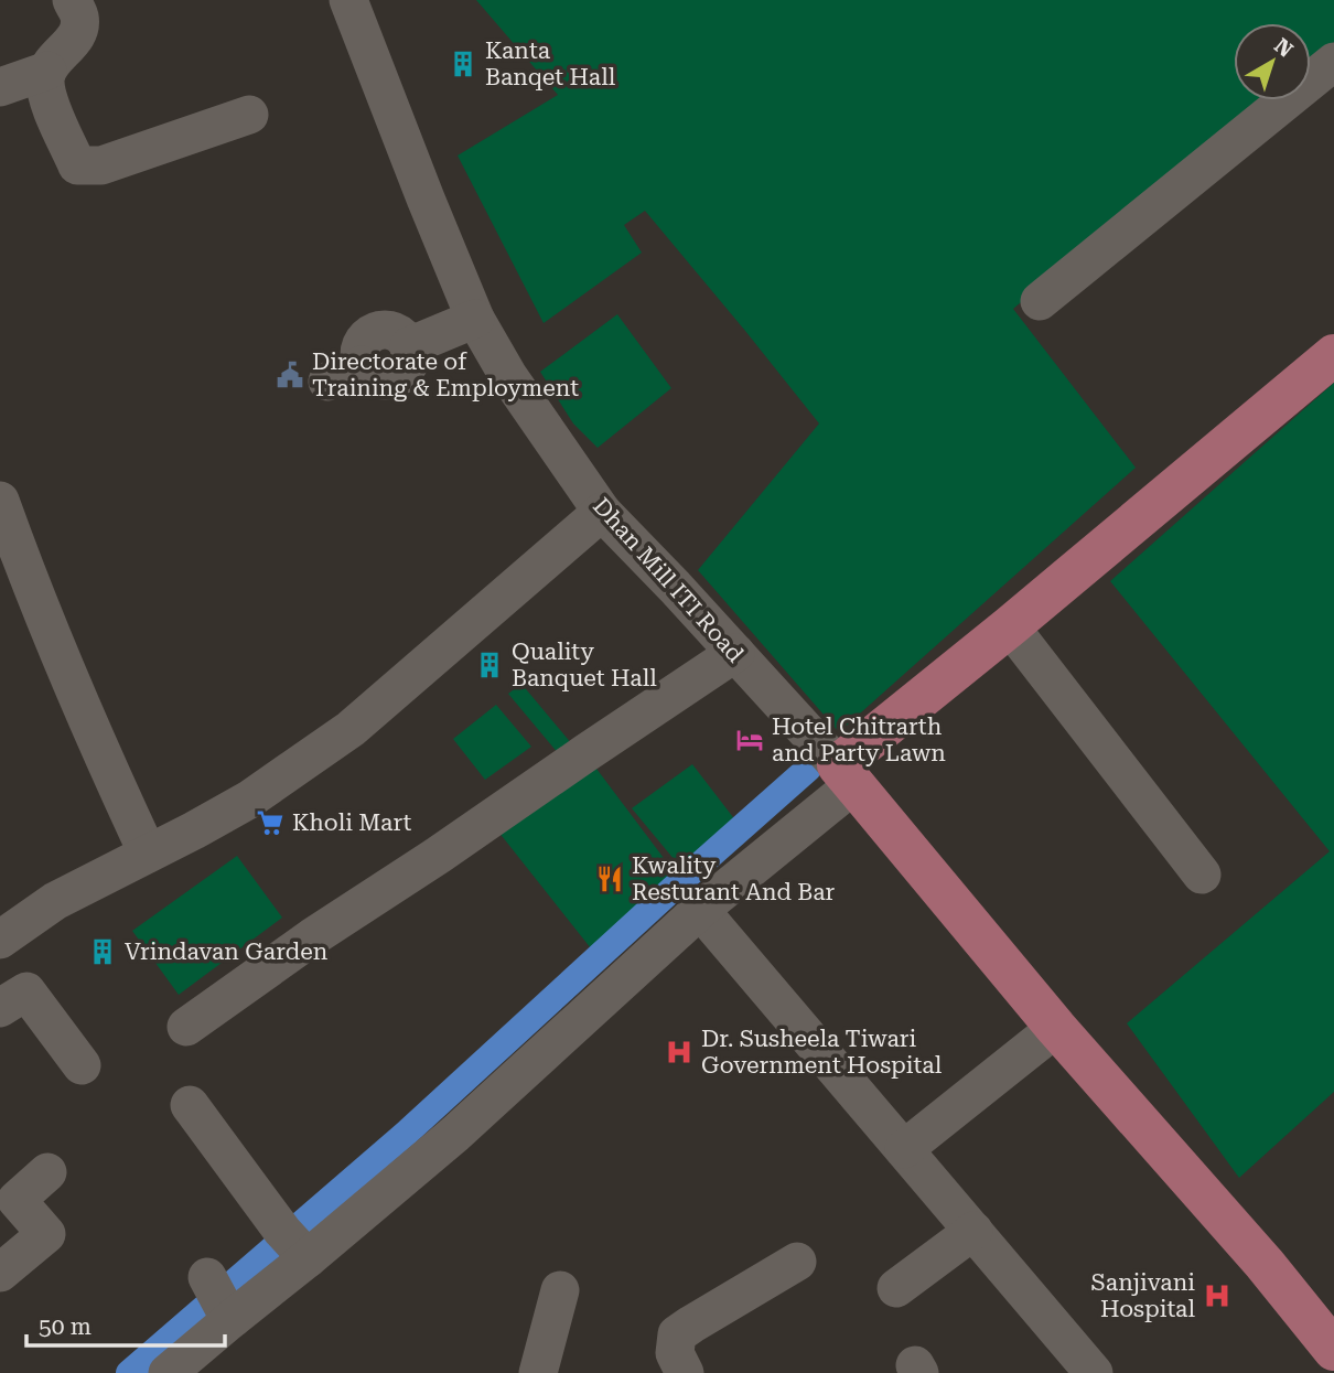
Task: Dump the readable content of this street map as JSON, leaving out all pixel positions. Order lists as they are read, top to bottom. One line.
{"streets":{"street":["Dhan Mill ITI Road"]},"places":{"building":["Kanta Banqet Hall","Quality Banquet Hall","Vrindavan Garden"],"public building":["Directorate of Training & Employment"],"hotel":["Hotel Chitrarth and Party Lawn"],"supermarket":["Kholi Mart"],"restaurant":["Kwality Resturant And Bar"],"hospital":["Dr. Susheela Tiwari Government Hospital","Sanjivani Hospital"]},"scale_bar":"50 m","north":"top right"}
